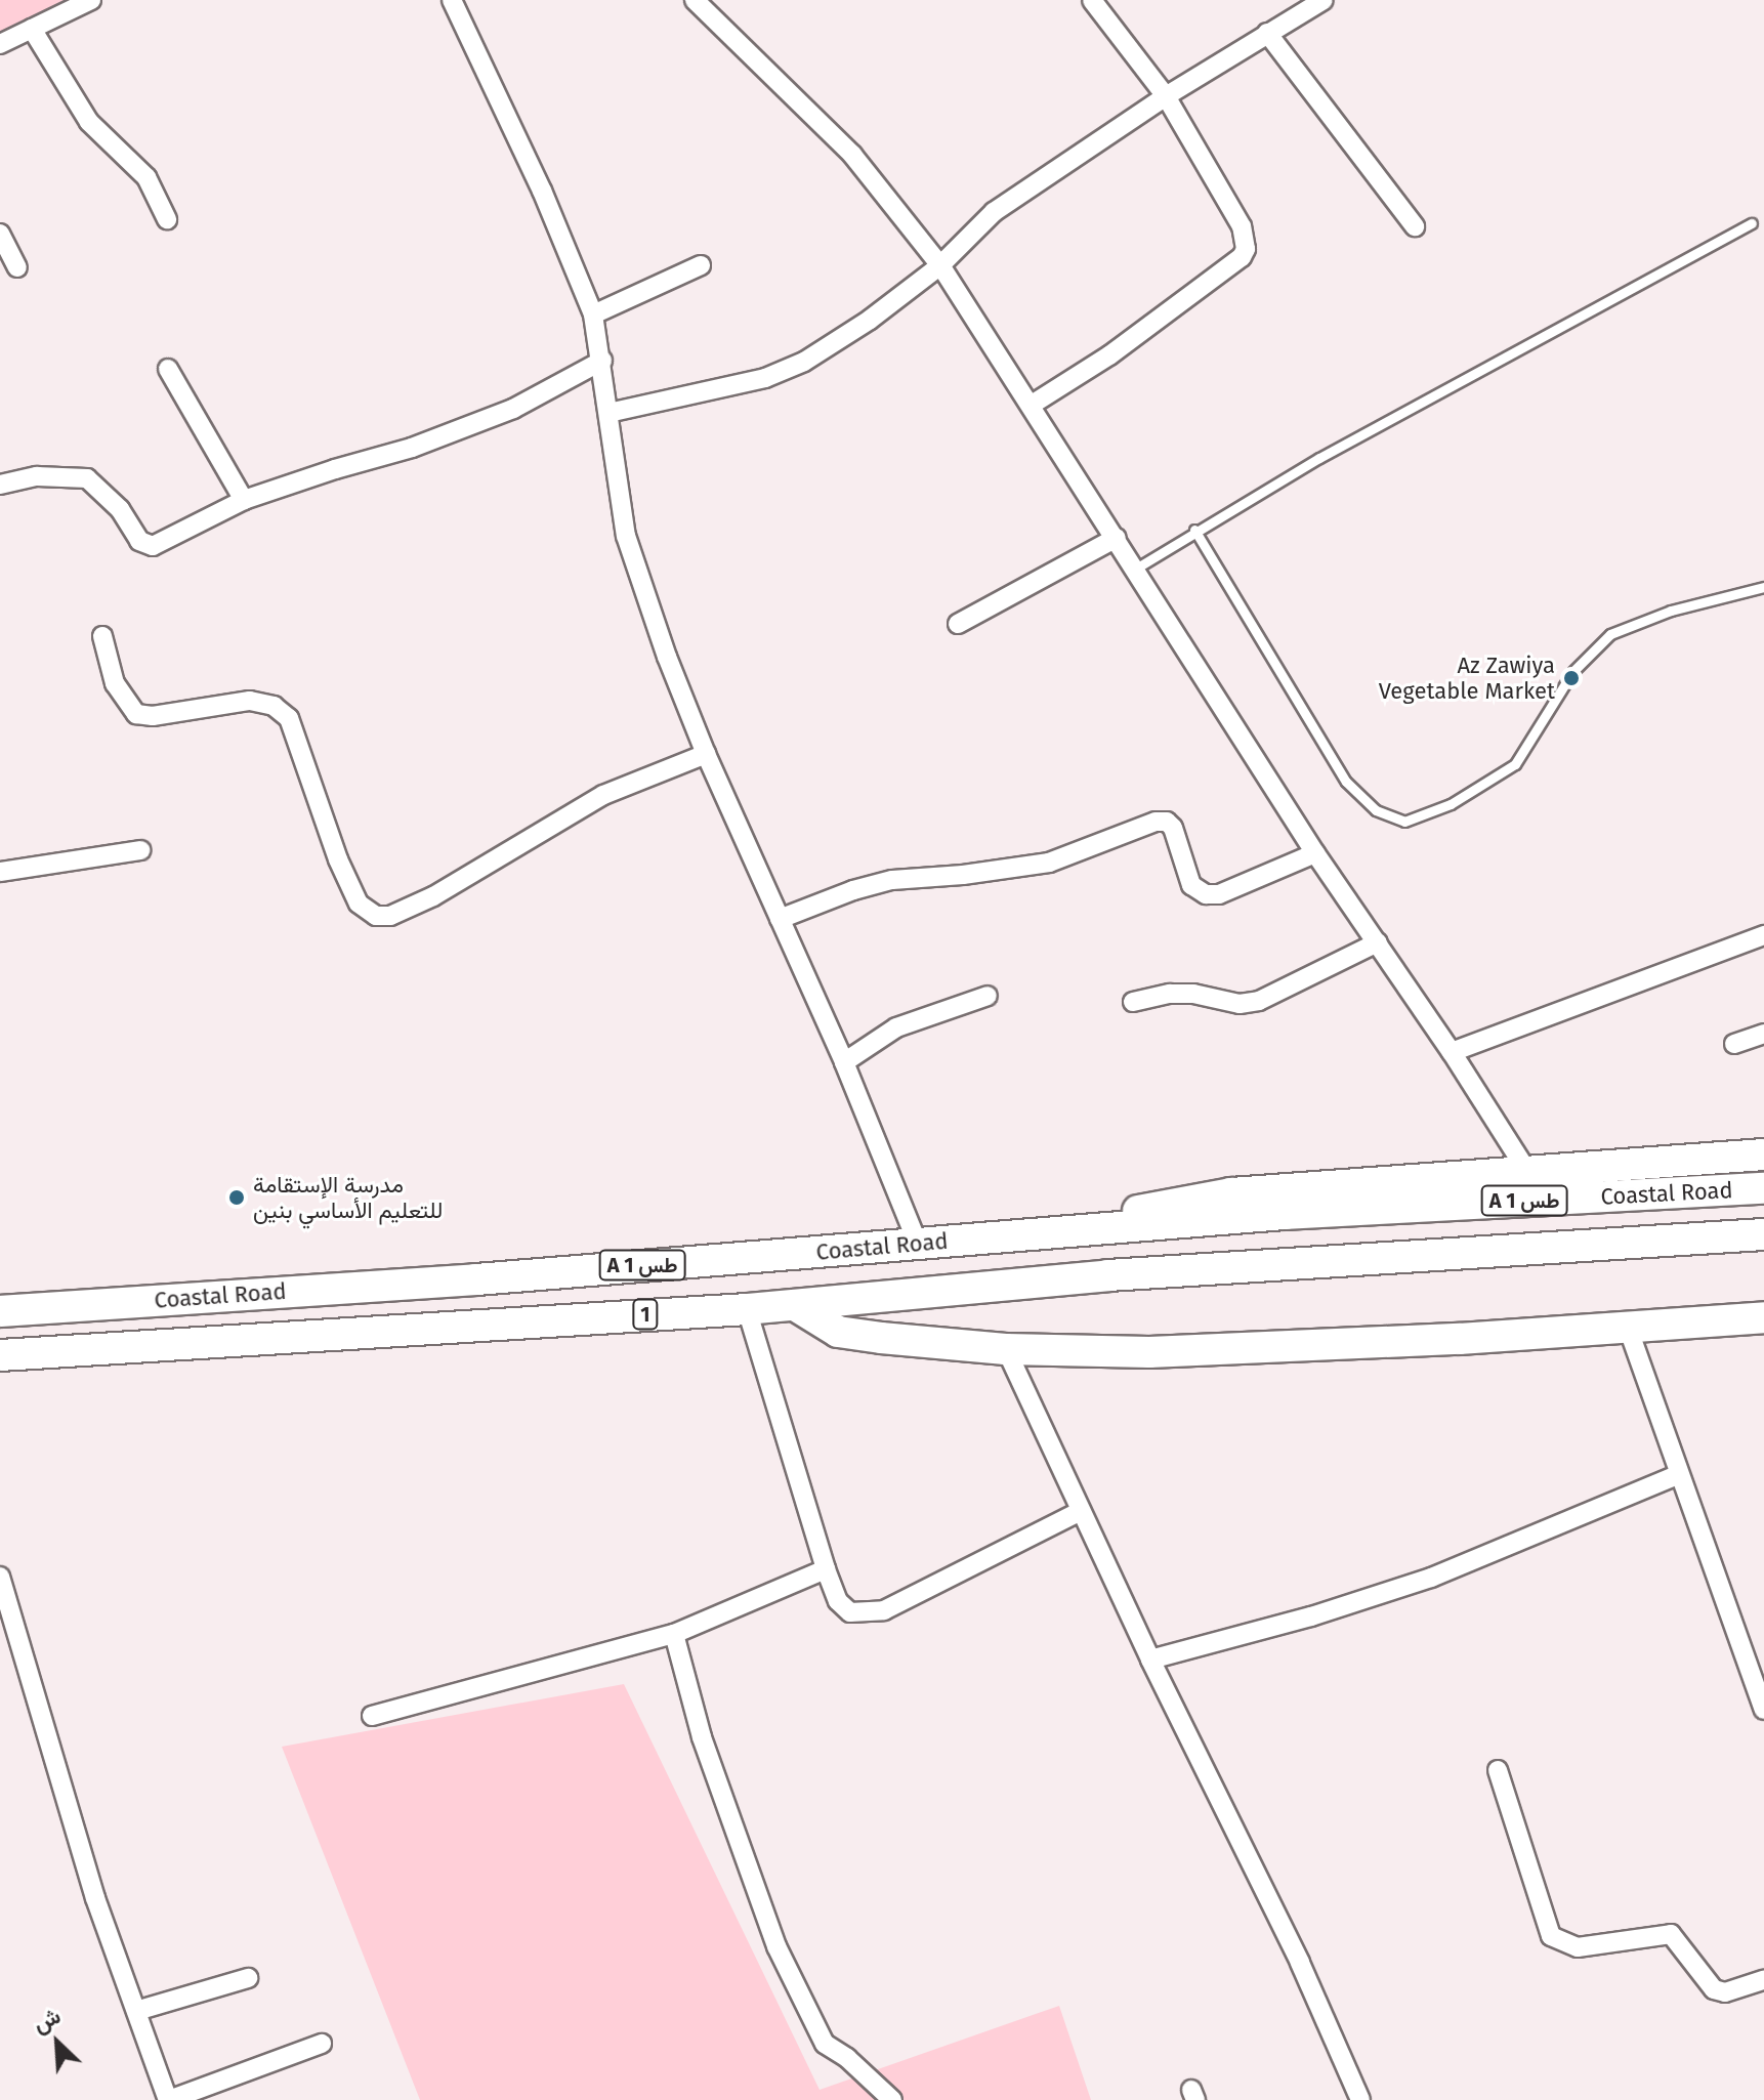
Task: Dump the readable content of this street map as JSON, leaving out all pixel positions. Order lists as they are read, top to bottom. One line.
{"streets":{"highway":["Coastal Road","A 1 طس","1"]},"places":["Az Zawiya Vegetable Market","مدرسة اﻹستقامة للتعليم اﻷساسي بنين"],"north":"top left"}
